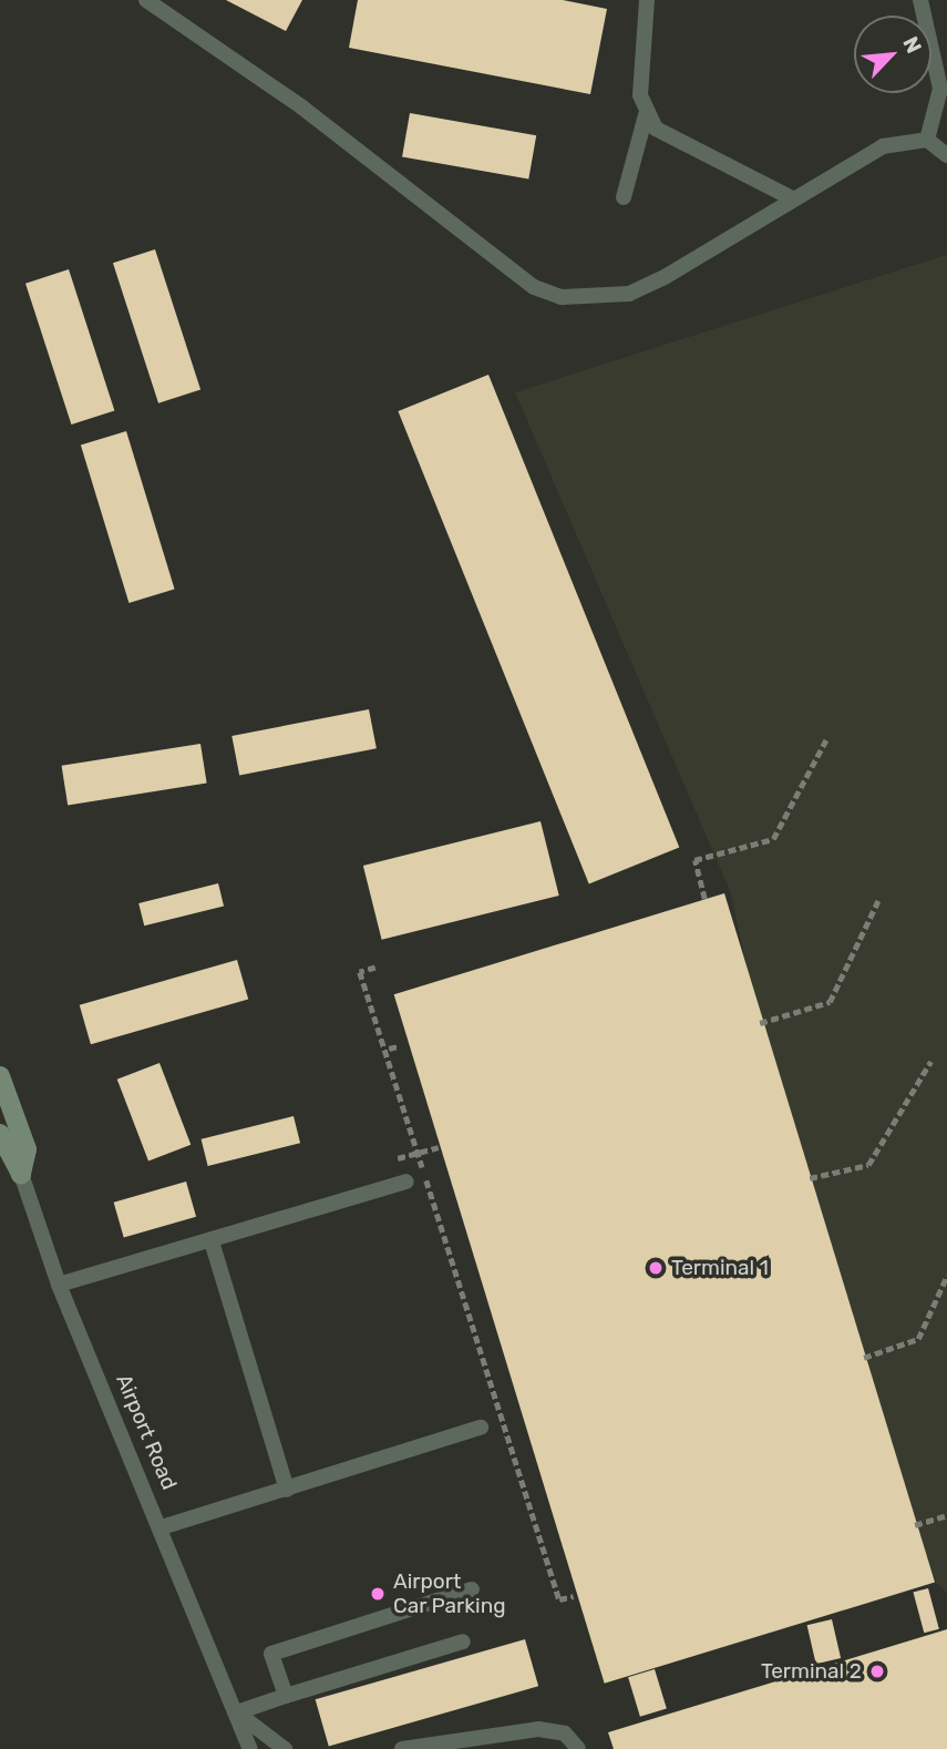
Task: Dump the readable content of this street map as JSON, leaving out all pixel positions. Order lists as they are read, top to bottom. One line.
{"streets":{"lane":["Airport Road"]},"places":["Terminal 1","Airport Car Parking","Terminal 2"],"north":"top right"}
